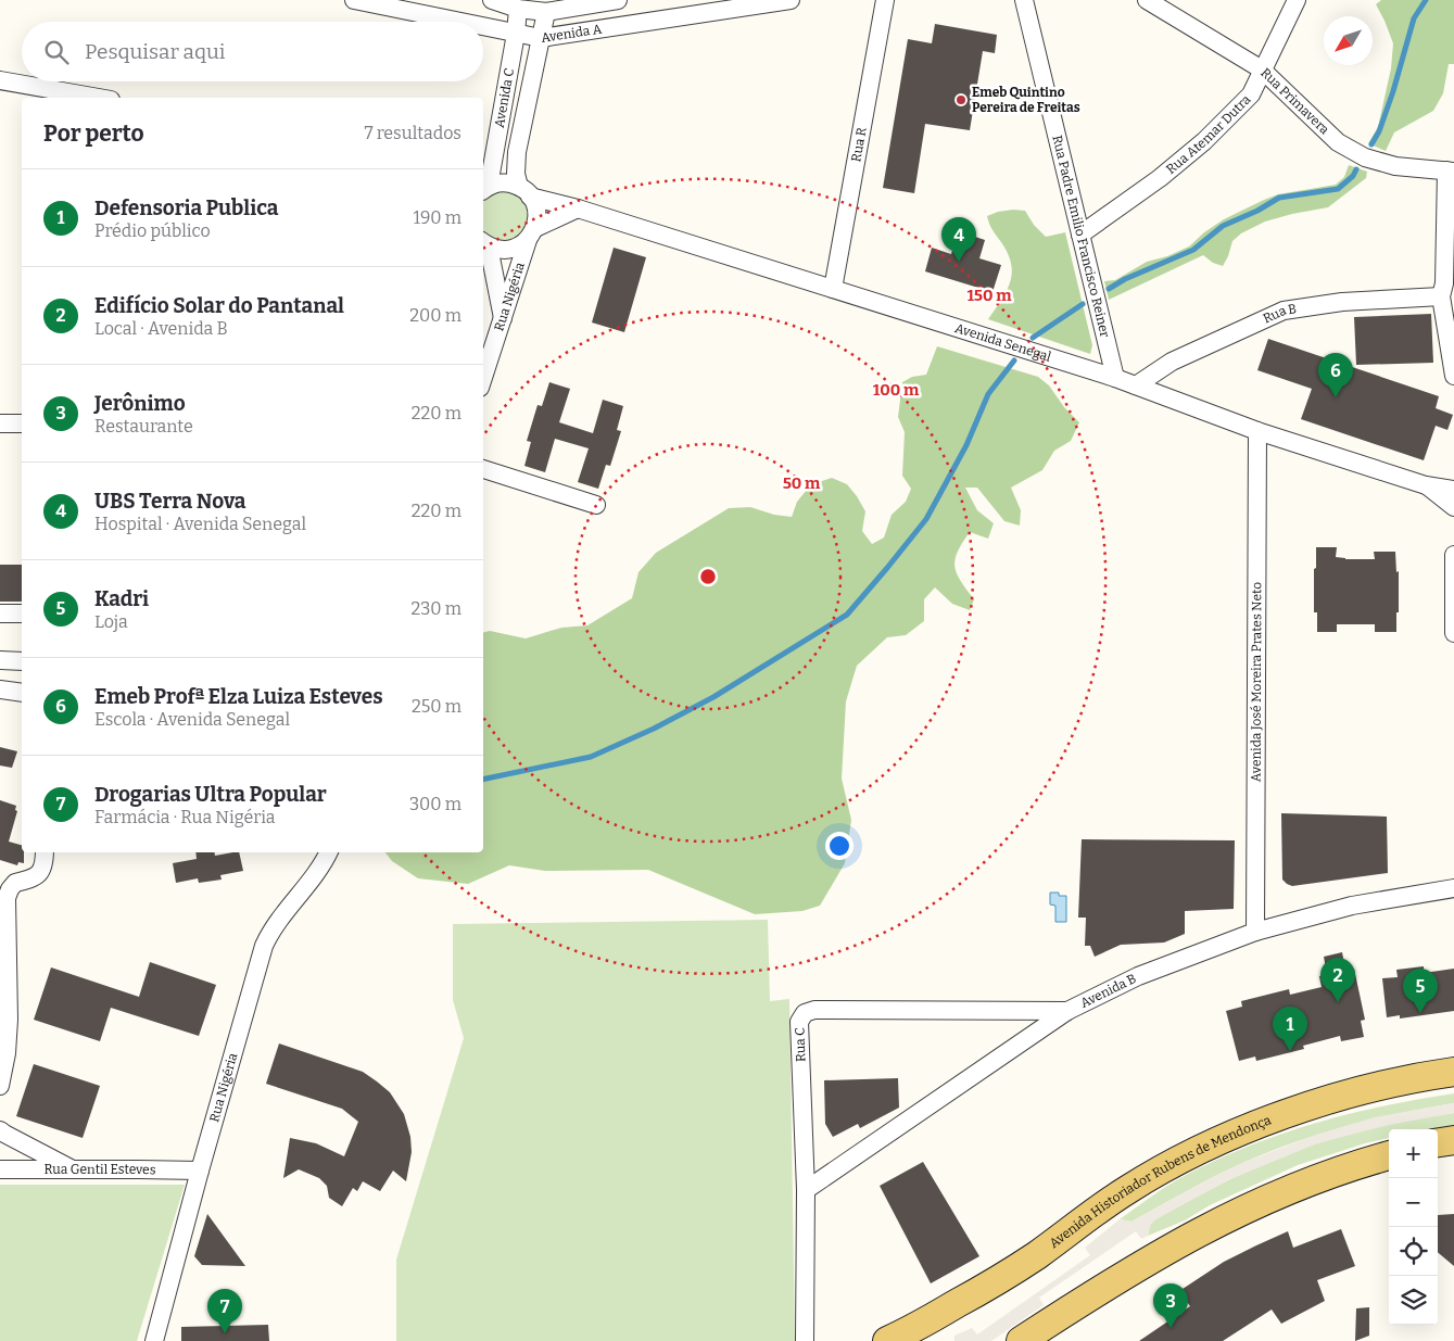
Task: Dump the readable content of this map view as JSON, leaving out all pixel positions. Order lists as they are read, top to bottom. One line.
{"streets":{"main road":["Avenida Historiador Rubens de Mendonça"],"street":["Avenida A","Avenida C","Rua Primavera","Rua Atemar Dutra","Rua R","Rua Padre Emilio Francisco Reiner","Rua Nigéria","Rua B","Avenida Senegal","Avenida José Moreira Prates Neto","Avenida B","Rua C","Rua Gentil Esteves"]},"crossings":[["Avenida A","Avenida C"],["Avenida C","Rua Nigéria"],["Avenida C","Avenida Senegal"],["Rua Primavera","Rua Atemar Dutra"],["Rua Atemar Dutra","Rua Padre Emilio Francisco Reiner"],["Rua R","Avenida Senegal"],["Rua Padre Emilio Francisco Reiner","Avenida Senegal"],["Rua Nigéria","Avenida Senegal"],["Rua Nigéria","Rua Gentil Esteves"],["Rua B","Avenida Senegal"],["Avenida Senegal","Avenida José Moreira Prates Neto"],["Avenida José Moreira Prates Neto","Avenida B"],["Avenida B","Rua C"]],"places":["Emeb Quintino Pereira de Freitas"],"north":"bottom left","page":{"search":"Pesquisar aqui","heading":["Por perto","7 resultados"],"list":[{"mark":"1","name":"Defensoria Publica","note":"Prédio público","value":"190 m"},{"mark":"2","name":"Edifício Solar do Pantanal","note":"Local · Avenida B","value":"200 m"},{"mark":"3","name":"Jerônimo","note":"Restaurante","value":"220 m"},{"mark":"4","name":"UBS Terra Nova","note":"Hospital · Avenida Senegal","value":"220 m"},{"mark":"5","name":"Kadri","note":"Loja","value":"230 m"},{"mark":"6","name":"Emeb Profª Elza Luiza Esteves","note":"Escola · Avenida Senegal","value":"250 m"},{"mark":"7","name":"Drogarias Ultra Popular","note":"Farmácia · Rua Nigéria","value":"300 m"}],"pins":["4","6","2","5","1","3","7"],"map_buttons":["+","−"]},"rings":["150 m","100 m","50 m"]}
